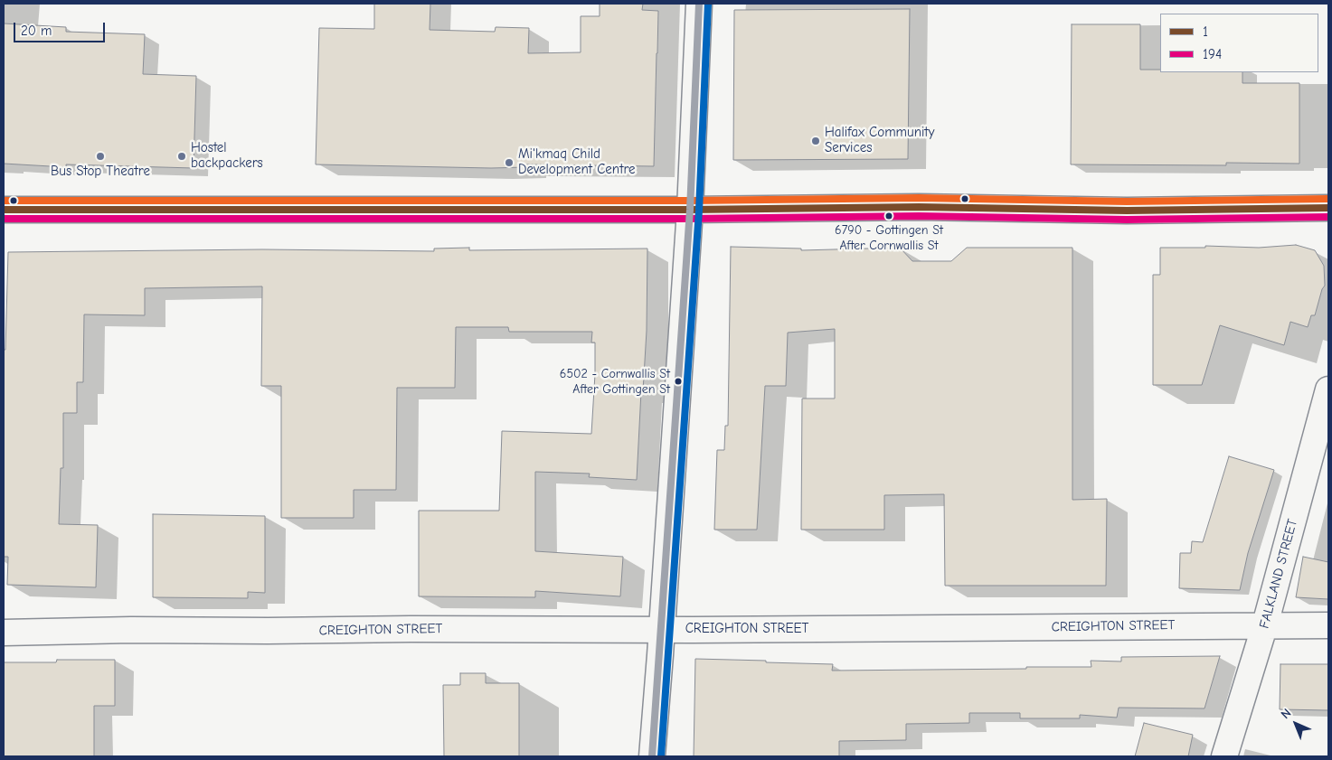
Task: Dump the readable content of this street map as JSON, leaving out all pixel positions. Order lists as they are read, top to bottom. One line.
{"streets":{"street":["FALKLAND STREET","CREIGHTON STREET"]},"crossings":[["FALKLAND STREET","CREIGHTON STREET"]],"places":["Halifax Community Services","Bus Stop Theatre","Hostel backpackers","Mi'kmaq Child Development Centre","6790 - Gottingen St After Cornwallis St","6502 - Cornwallis St After Gottingen St"],"lines":["transit line 1","transit line 194"],"legend":["1","194"],"scale_bar":"20 m","north":"top left"}
